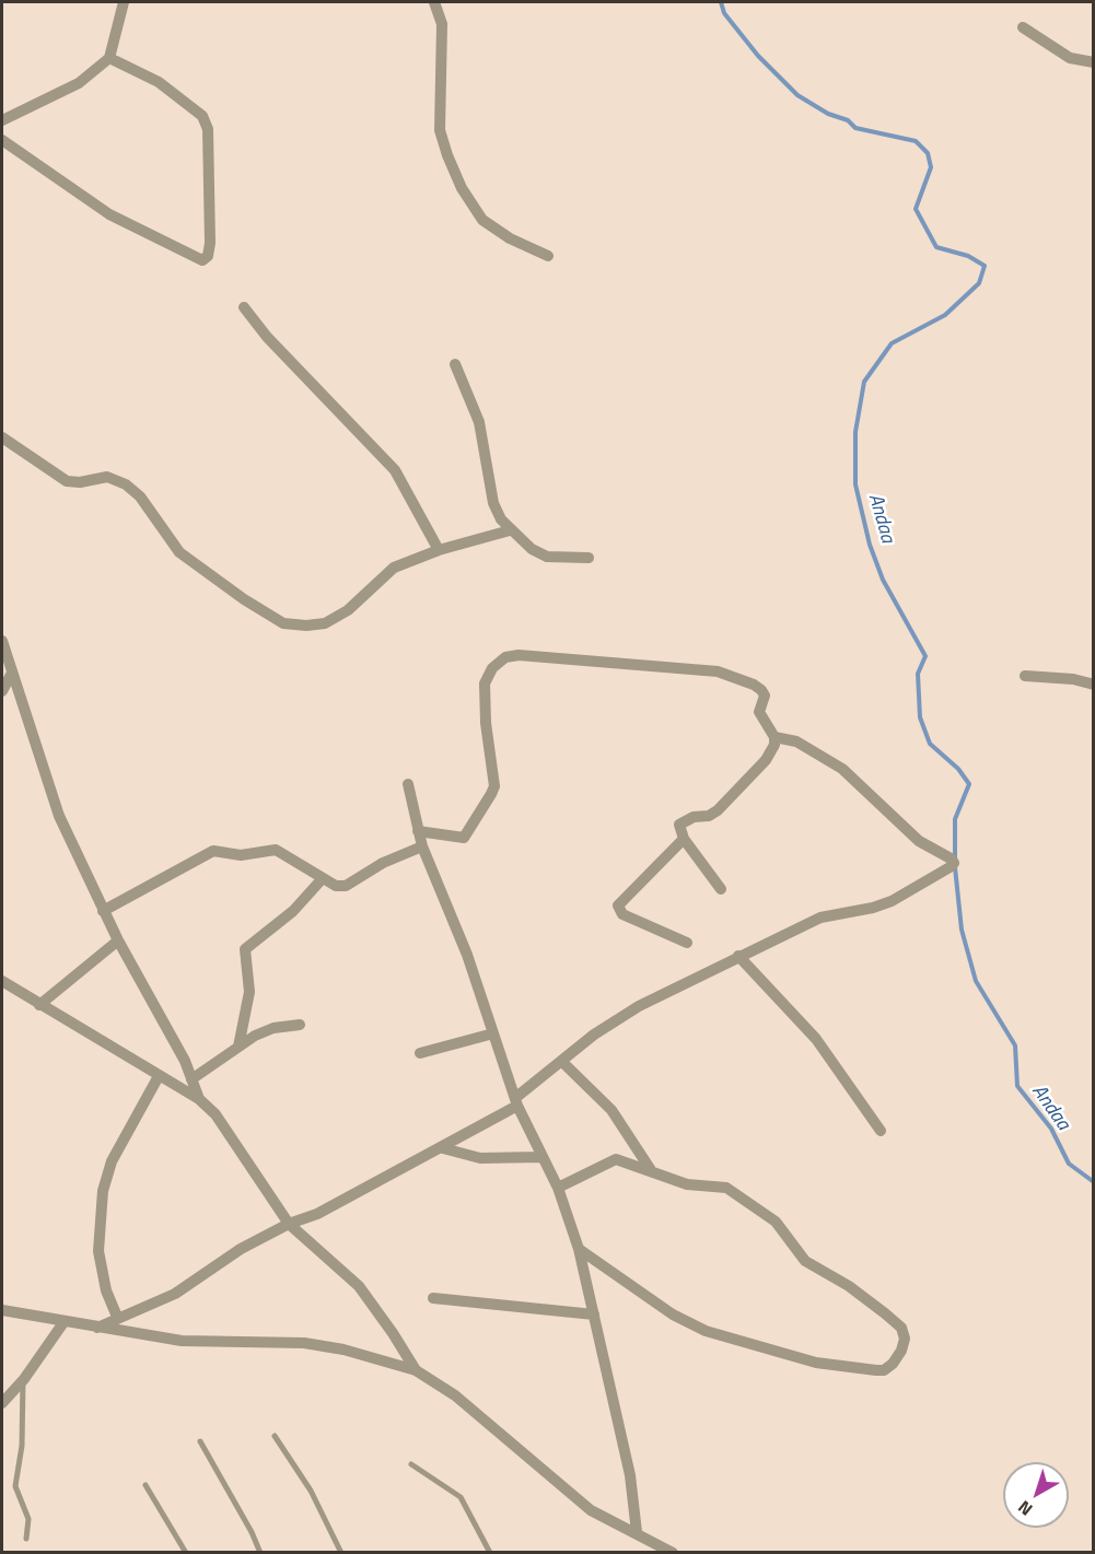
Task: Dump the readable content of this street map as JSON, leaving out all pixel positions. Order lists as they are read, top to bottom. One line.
{"water":["Andaa"],"north":"bottom left"}
